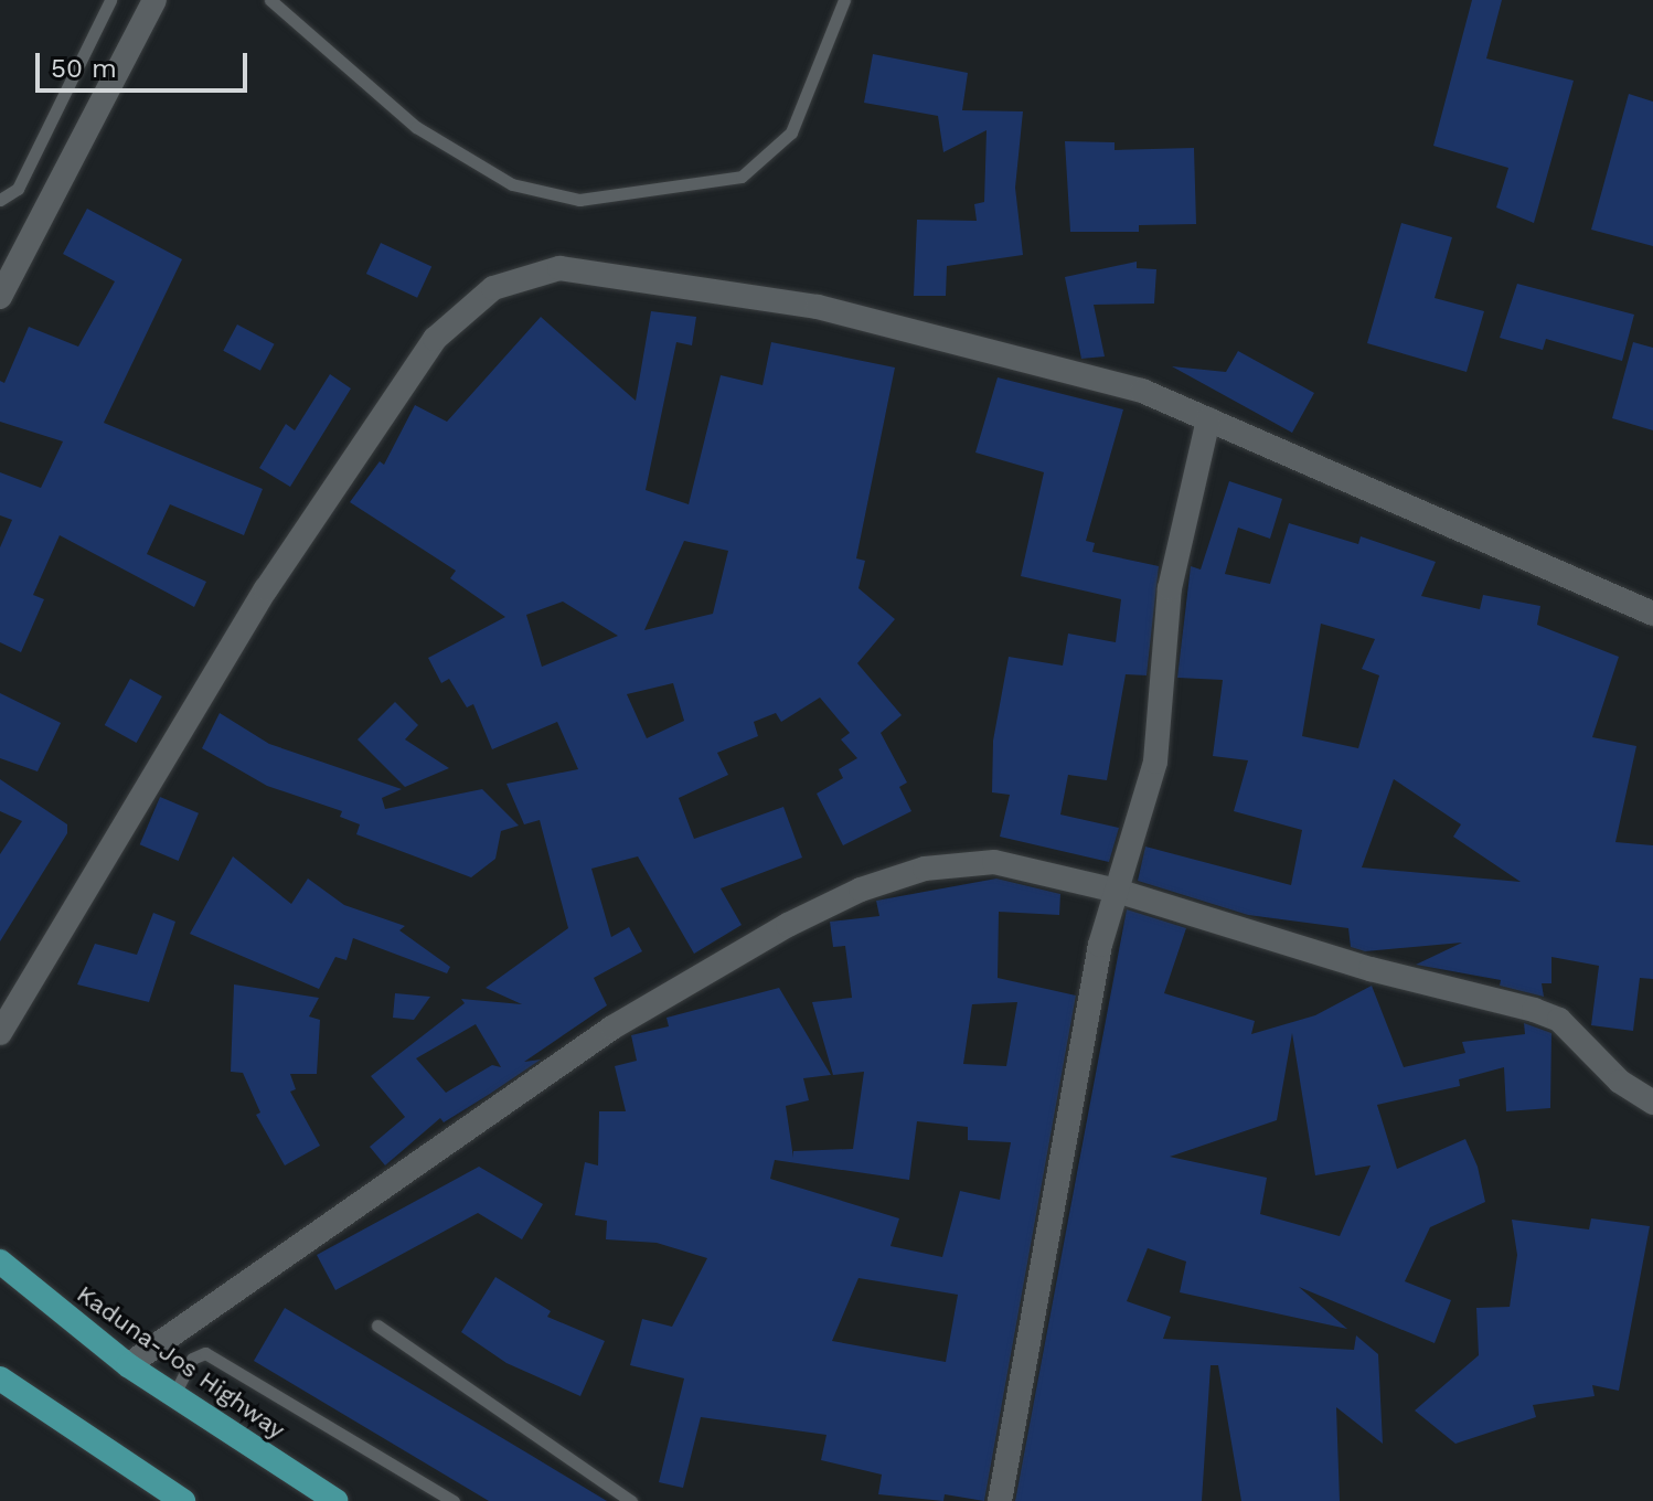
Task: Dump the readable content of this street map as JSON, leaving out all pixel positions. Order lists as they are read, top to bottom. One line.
{"streets":{"highway":["Kaduna-Jos Highway"]},"scale_bar":"50 m"}
